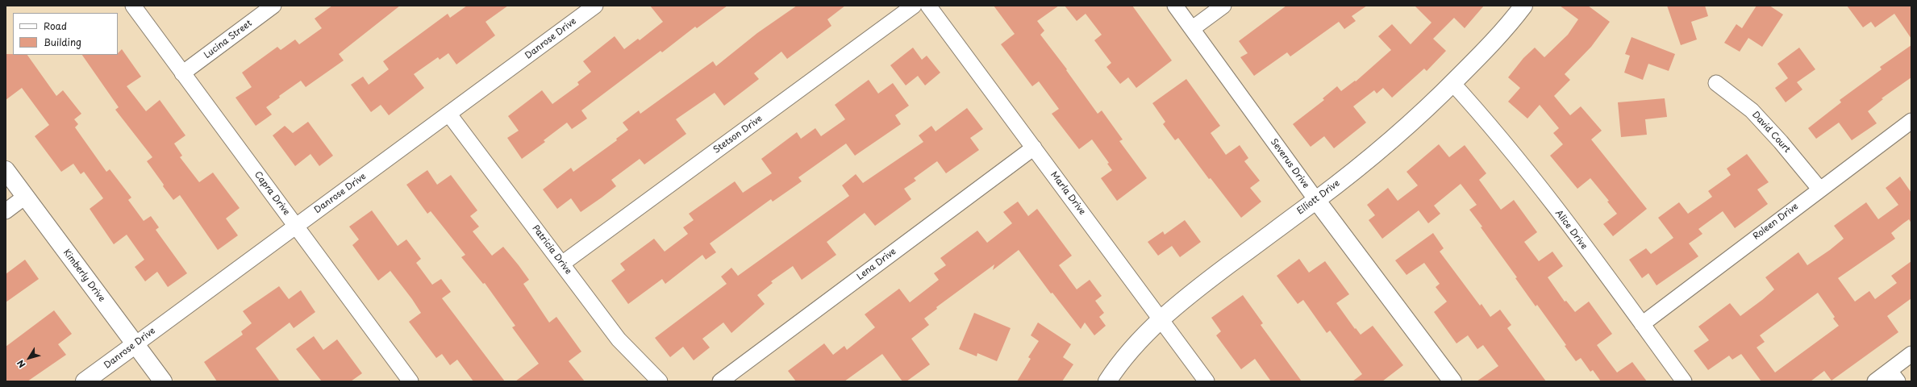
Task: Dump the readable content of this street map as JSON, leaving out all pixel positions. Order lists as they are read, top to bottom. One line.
{"streets":{"street":["Danrose Drive","Lucina Street","David Court","Stetson Drive","Severus Drive","Capra Drive","Marla Drive","Elliott Drive","Roleen Drive","Alice Drive","Patricia Drive","Lena Drive","Kimberly Drive"]},"crossings":[["Danrose Drive","Capra Drive"],["Danrose Drive","Patricia Drive"],["Danrose Drive","Kimberly Drive"],["Lucina Street","Capra Drive"],["David Court","Roleen Drive"],["Stetson Drive","Patricia Drive"],["Severus Drive","Elliott Drive"],["Marla Drive","Elliott Drive"],["Marla Drive","Lena Drive"],["Elliott Drive","Alice Drive"],["Roleen Drive","Alice Drive"]],"legend":["Road","Building"],"north":"bottom left"}
